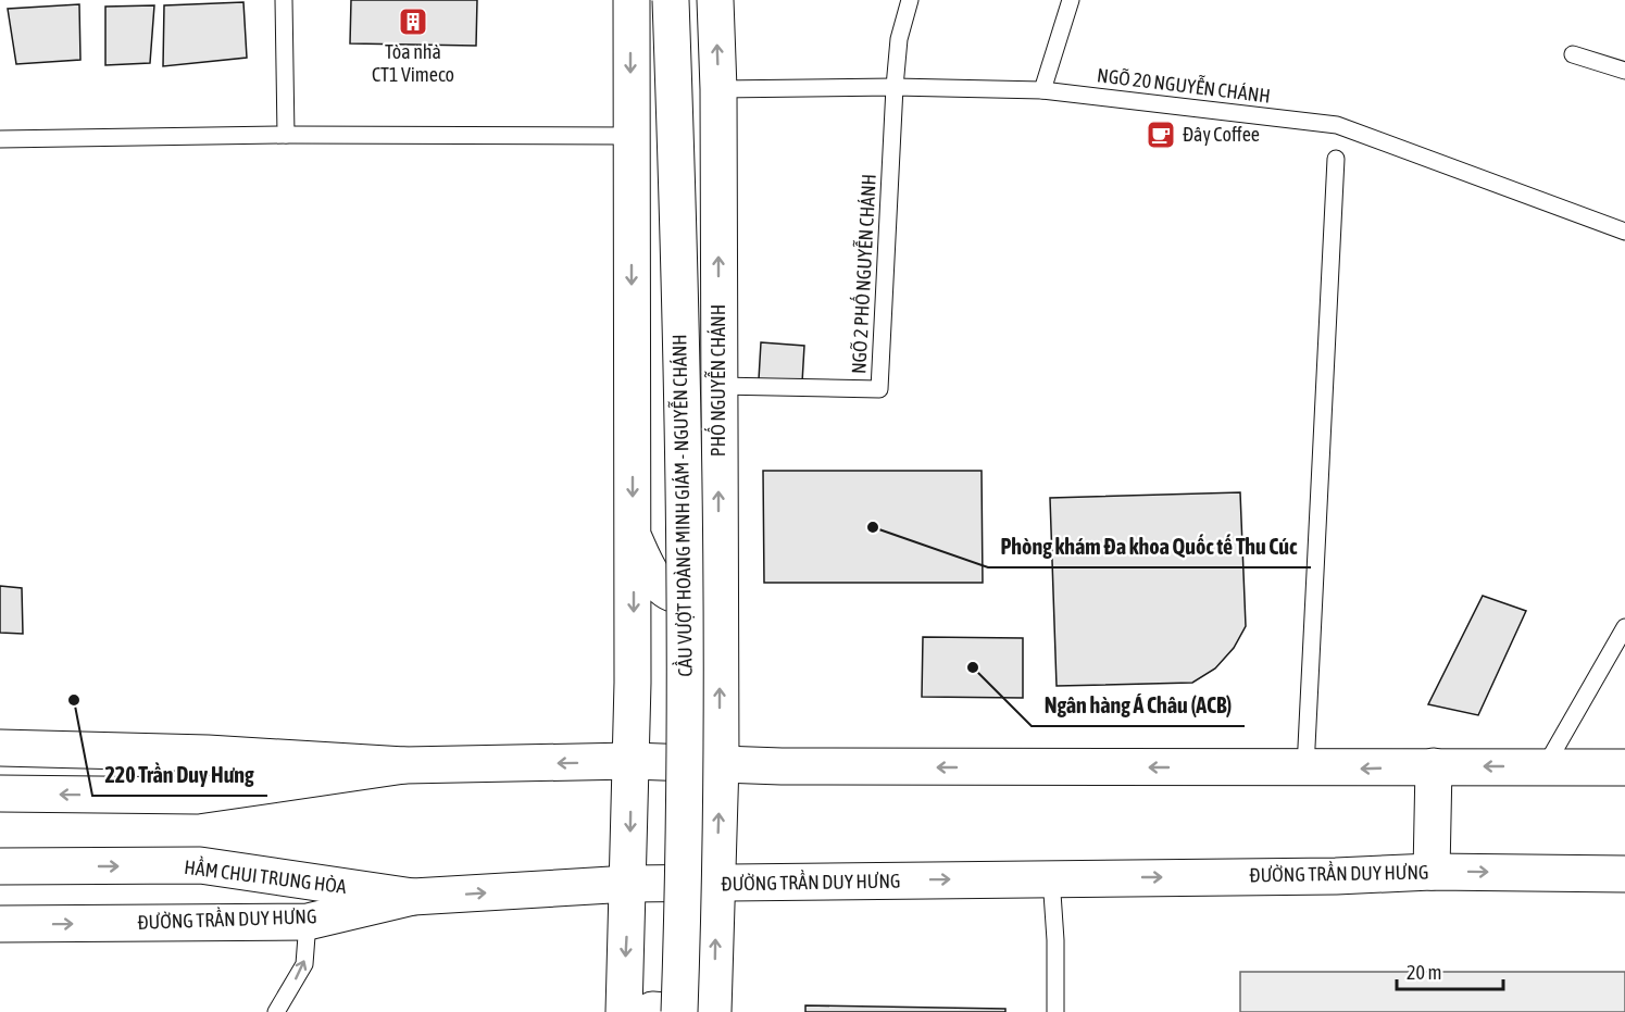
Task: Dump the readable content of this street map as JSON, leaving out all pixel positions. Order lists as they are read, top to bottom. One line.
{"streets":{"main road":["PHỐ NGUYỄN CHÁNH","CẦU VƯỢT HOÀNG MINH GIÁM - NGUYỄN CHÁNH","ĐƯỜNG TRẦN DUY HƯNG","HẦM CHUI TRUNG HÒA"],"lane":["NGÕ 20 NGUYỄN CHÁNH","NGÕ 2 PHỐ NGUYỄN CHÁNH"]},"crossings":[["NGÕ 20 NGUYỄN CHÁNH","NGÕ 2 PHỐ NGUYỄN CHÁNH"],["NGÕ 20 NGUYỄN CHÁNH","PHỐ NGUYỄN CHÁNH"],["NGÕ 2 PHỐ NGUYỄN CHÁNH","PHỐ NGUYỄN CHÁNH"],["PHỐ NGUYỄN CHÁNH","ĐƯỜNG TRẦN DUY HƯNG"],["ĐƯỜNG TRẦN DUY HƯNG","HẦM CHUI TRUNG HÒA"]],"places":{"building":["Tòa nhà CT1 Vimeco"],"cafe":["Đây Coffee"],"other":["Phòng khám Đa khoa Quốc tế Thu Cúc","Ngân hàng Á Châu (ACB)","220 Trần Duy Hưng"]},"scale_bar":"20 m"}
